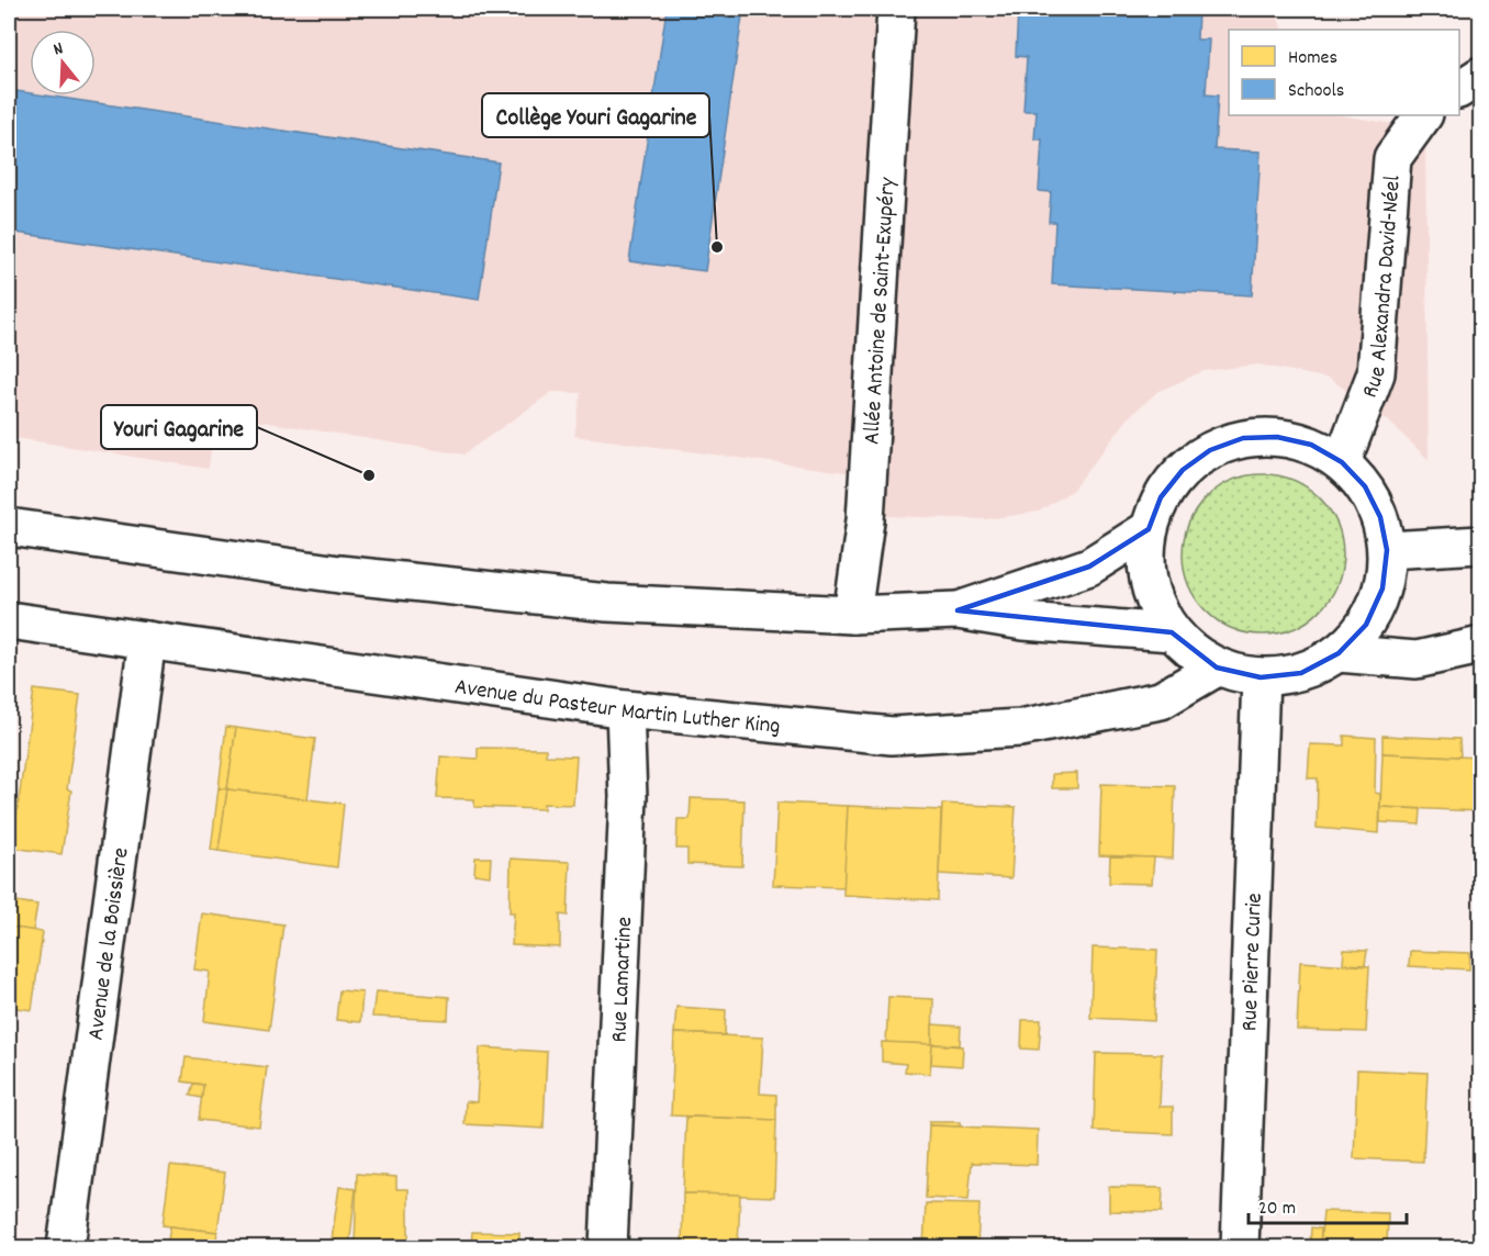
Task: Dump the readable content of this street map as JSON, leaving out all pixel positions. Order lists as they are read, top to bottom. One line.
{"streets":{"street":["Rue Alexandra David-Néel","Allée Antoine de Saint-Exupéry","Avenue du Pasteur Martin Luther King","Avenue de la Boissière","Rue Pierre Curie","Rue Lamartine"]},"crossings":[["Avenue du Pasteur Martin Luther King","Avenue de la Boissière"],["Avenue du Pasteur Martin Luther King","Rue Lamartine"]],"places":["Collège Youri Gagarine","Youri Gagarine"],"legend":["Homes","Schools"],"scale_bar":"20 m","north":"top"}
